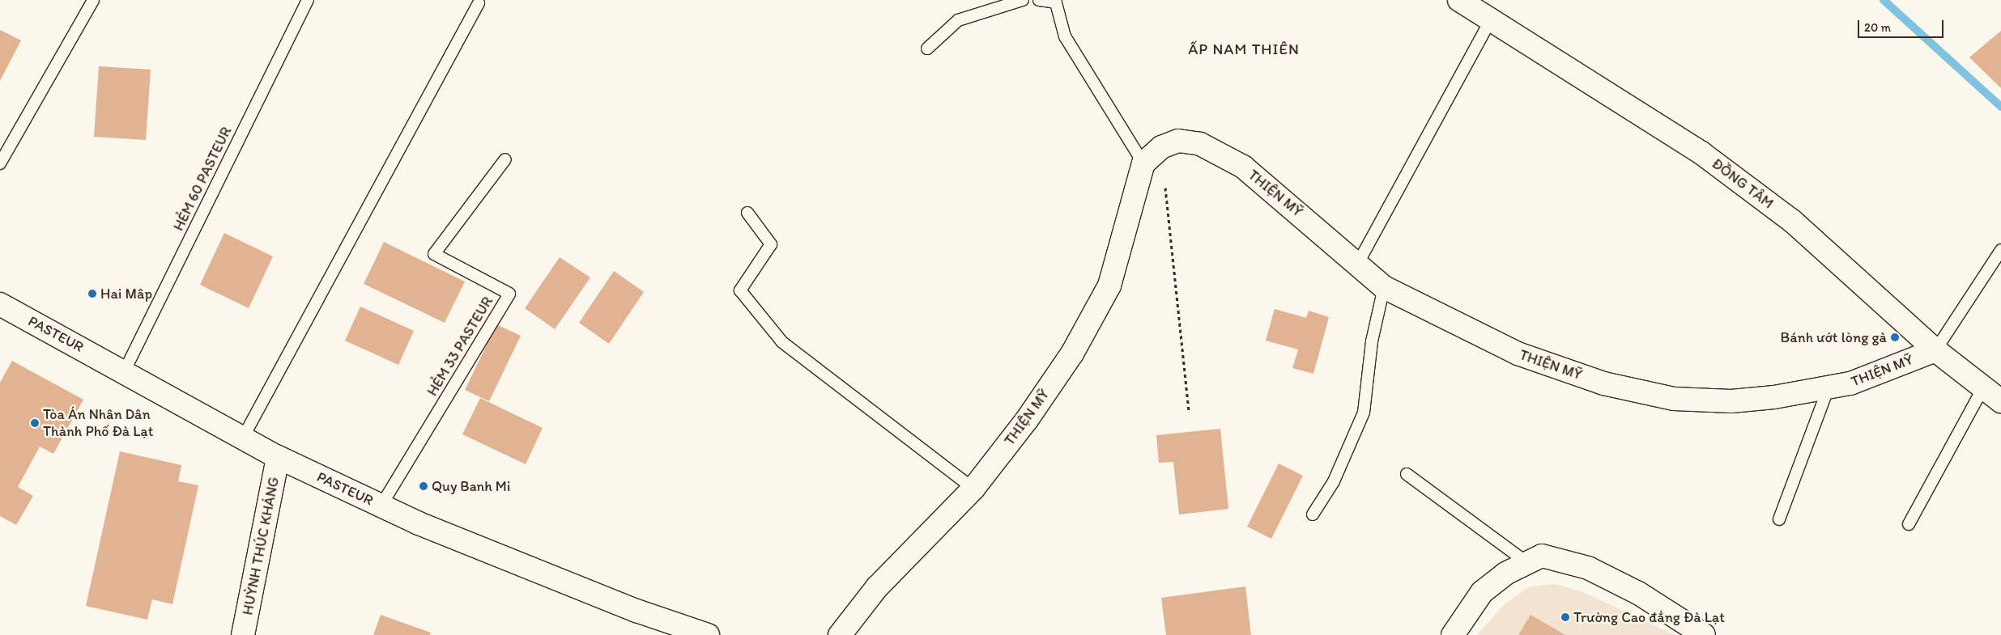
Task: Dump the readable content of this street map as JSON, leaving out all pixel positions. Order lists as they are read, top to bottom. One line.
{"streets":{"street":["ĐỒNG TÂM","THIỆN MỸ","PASTEUR","HUỲNH THÚC KHÁNG"],"lane":["HẺM 60 PASTEUR","HẺM 33 PASTEUR"]},"crossings":[["HẺM 60 PASTEUR","PASTEUR"],["ĐỒNG TÂM","THIỆN MỸ"],["PASTEUR","HẺM 33 PASTEUR"],["PASTEUR","HUỲNH THÚC KHÁNG"]],"districts":["ẤP NAM THIÊN"],"places":["Hai Mâp","Bánh ướt lòng gà","Tòa Án Nhân Dân Thành Phố Đà Lạt","Quy Banh Mi","Trường Cao đẳng Đà Lạt"],"scale_bar":"20 m"}
